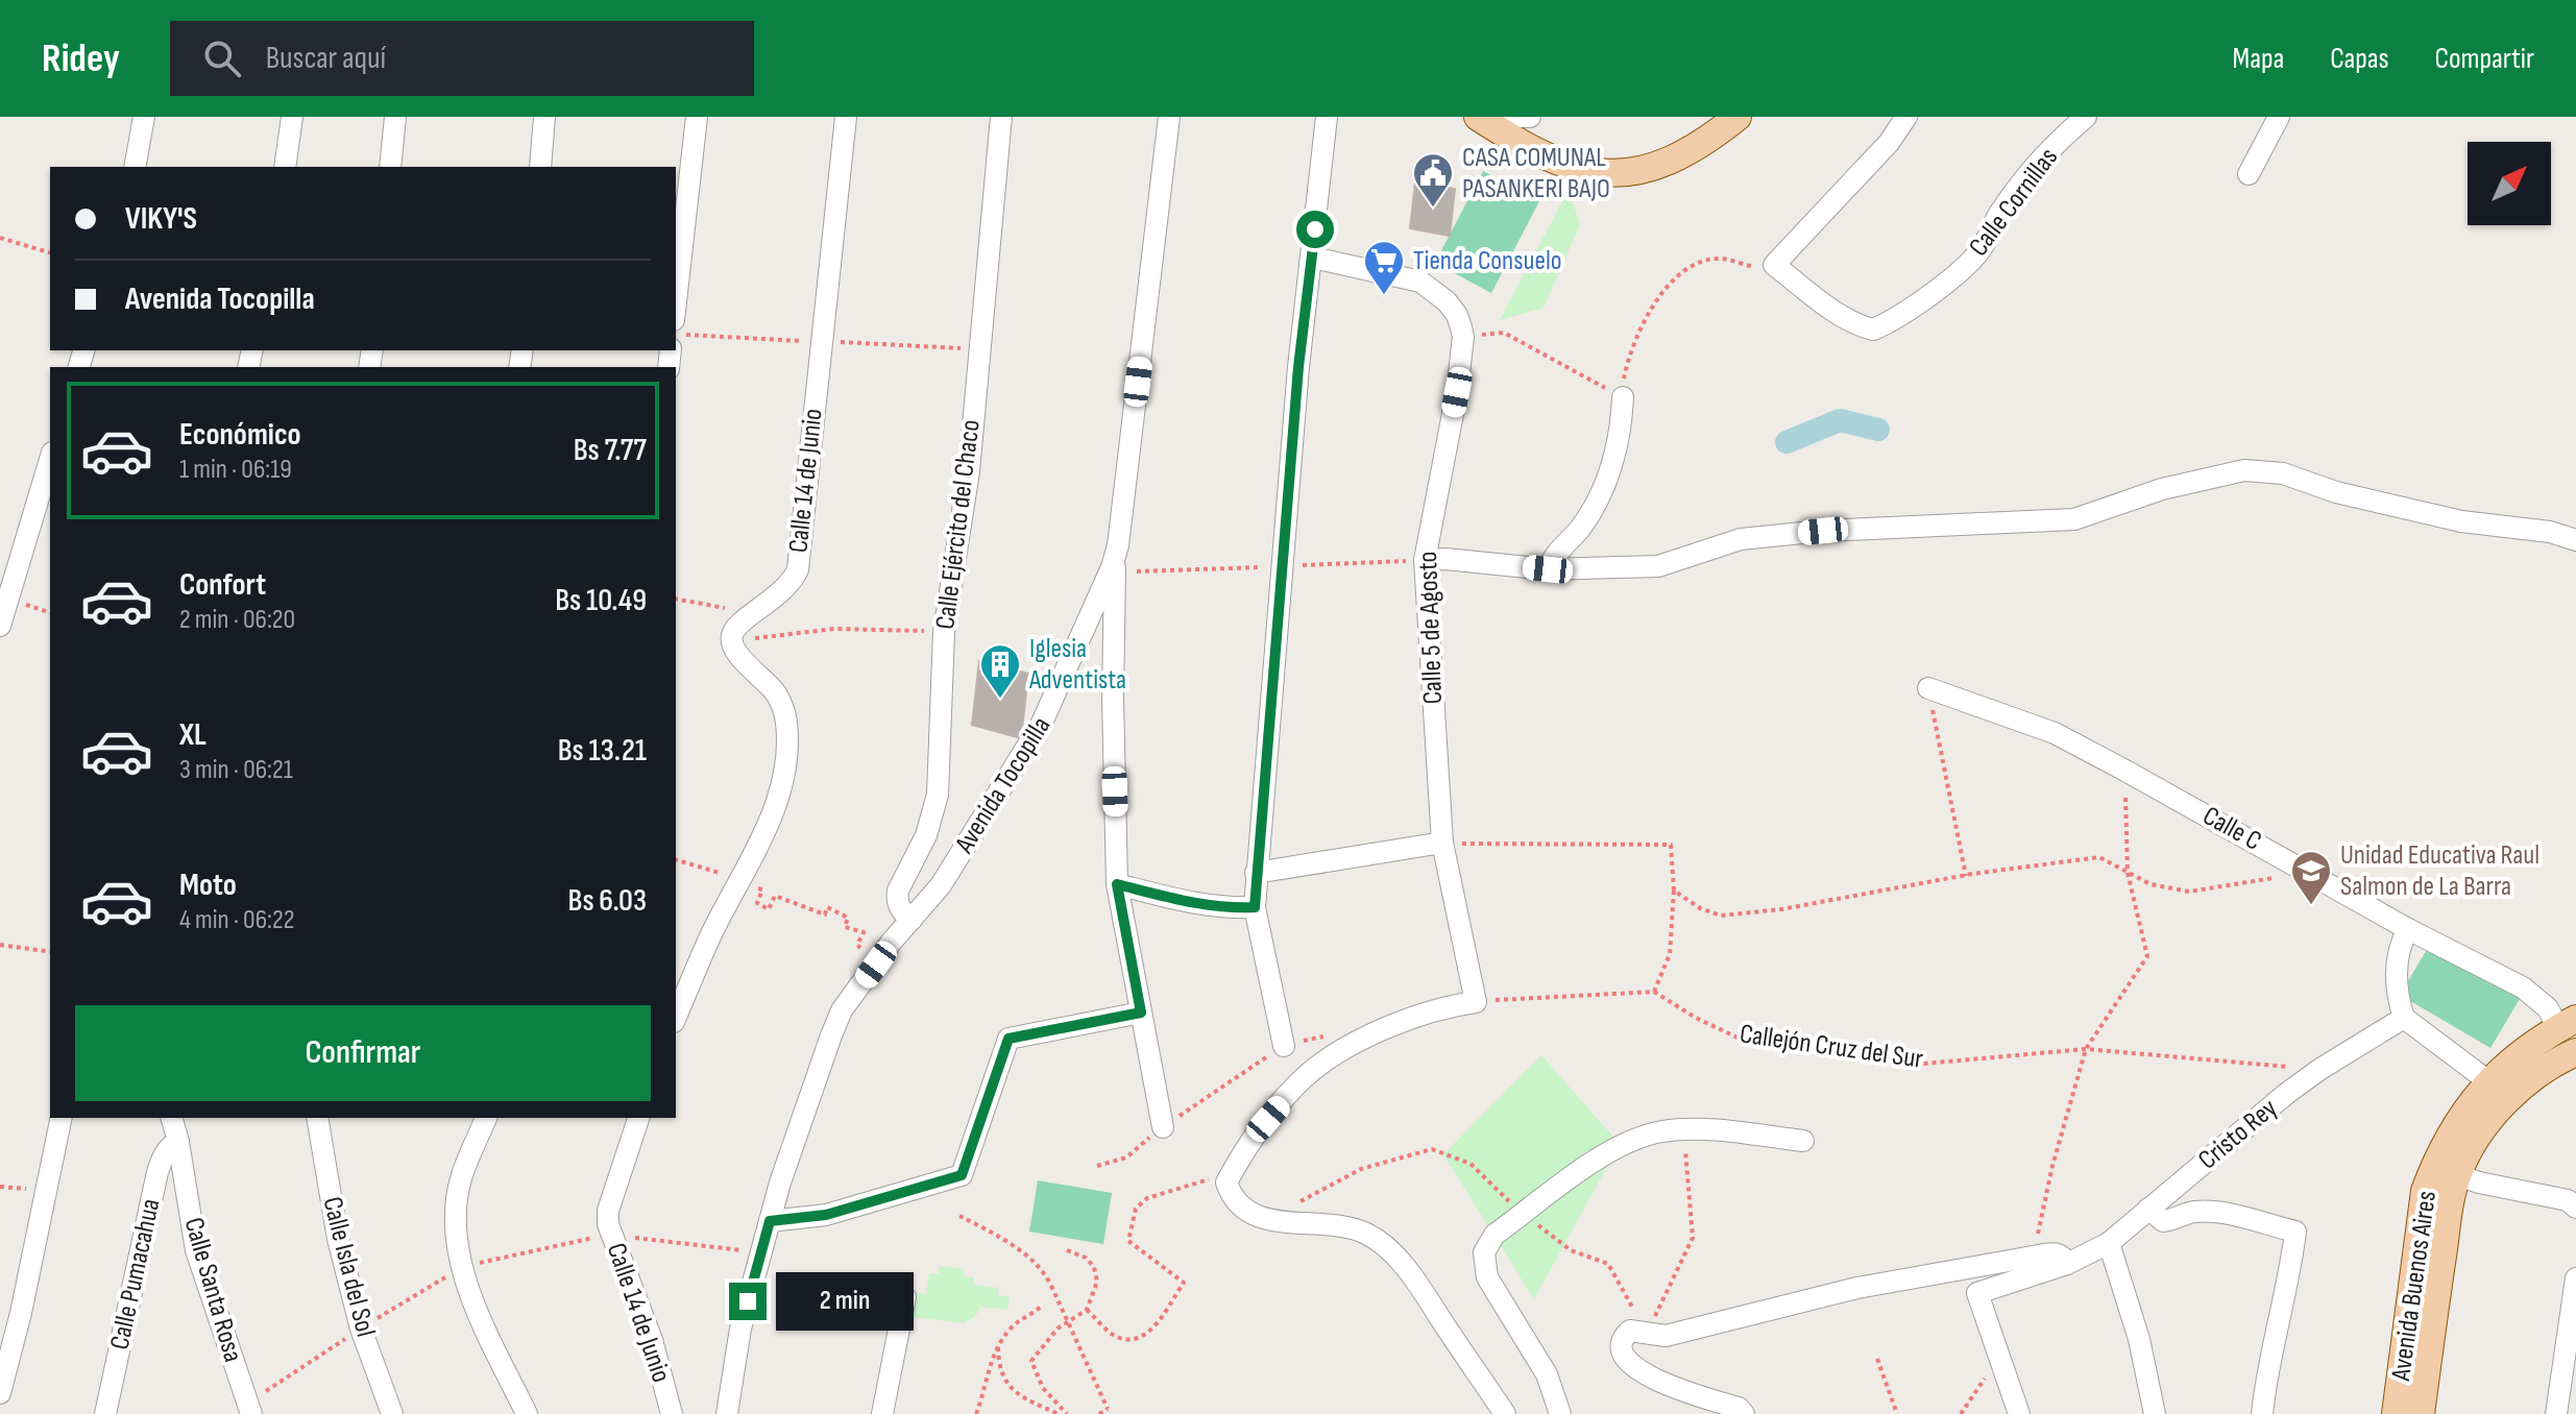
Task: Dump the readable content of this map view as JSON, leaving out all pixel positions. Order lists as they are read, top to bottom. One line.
{"streets":{"main road":["Avenida Buenos Aires"],"street":["Calle Cornillas","Calle 14 de Junio","Calle Ejército del Chaco","Calle 5 de Agosto","Avenida Tocopilla","Calle C","Cristo Rey","Calle Isla del Sol","Calle Pumacahua","Calle Santa Rosa"],"path":["Callejón Cruz del Sur"]},"crossings":[["Calle Ejército del Chaco","Avenida Tocopilla"],["Calle C","Avenida Buenos Aires"],["Callejón Cruz del Sur","Cristo Rey"],["Calle Pumacahua","Calle Santa Rosa"]],"places":{"public building":["CASA COMUNAL PASANKERI BAJO"],"supermarket":["Tienda Consuelo"],"building":["Iglesia Adventista"],"school or university":["Unidad Educativa Raul Salmon de La Barra"]},"north":"top right","page":{"header":"Ridey","search":"Buscar aquí","nav":["Mapa","Capas","Compartir"],"banner":["VIKY'S","Avenida Tocopilla"],"list":[{"name":"Económico","note":"1 min · 06:19","value":"Bs 7.77"},{"name":"Confort","note":"2 min · 06:20","value":"Bs 10.49"},{"name":"XL","note":"3 min · 06:21","value":"Bs 13.21"},{"name":"Moto","note":"4 min · 06:22","value":"Bs 6.03"}],"buttons":"Confirmar","bubble":"2 min"}}
